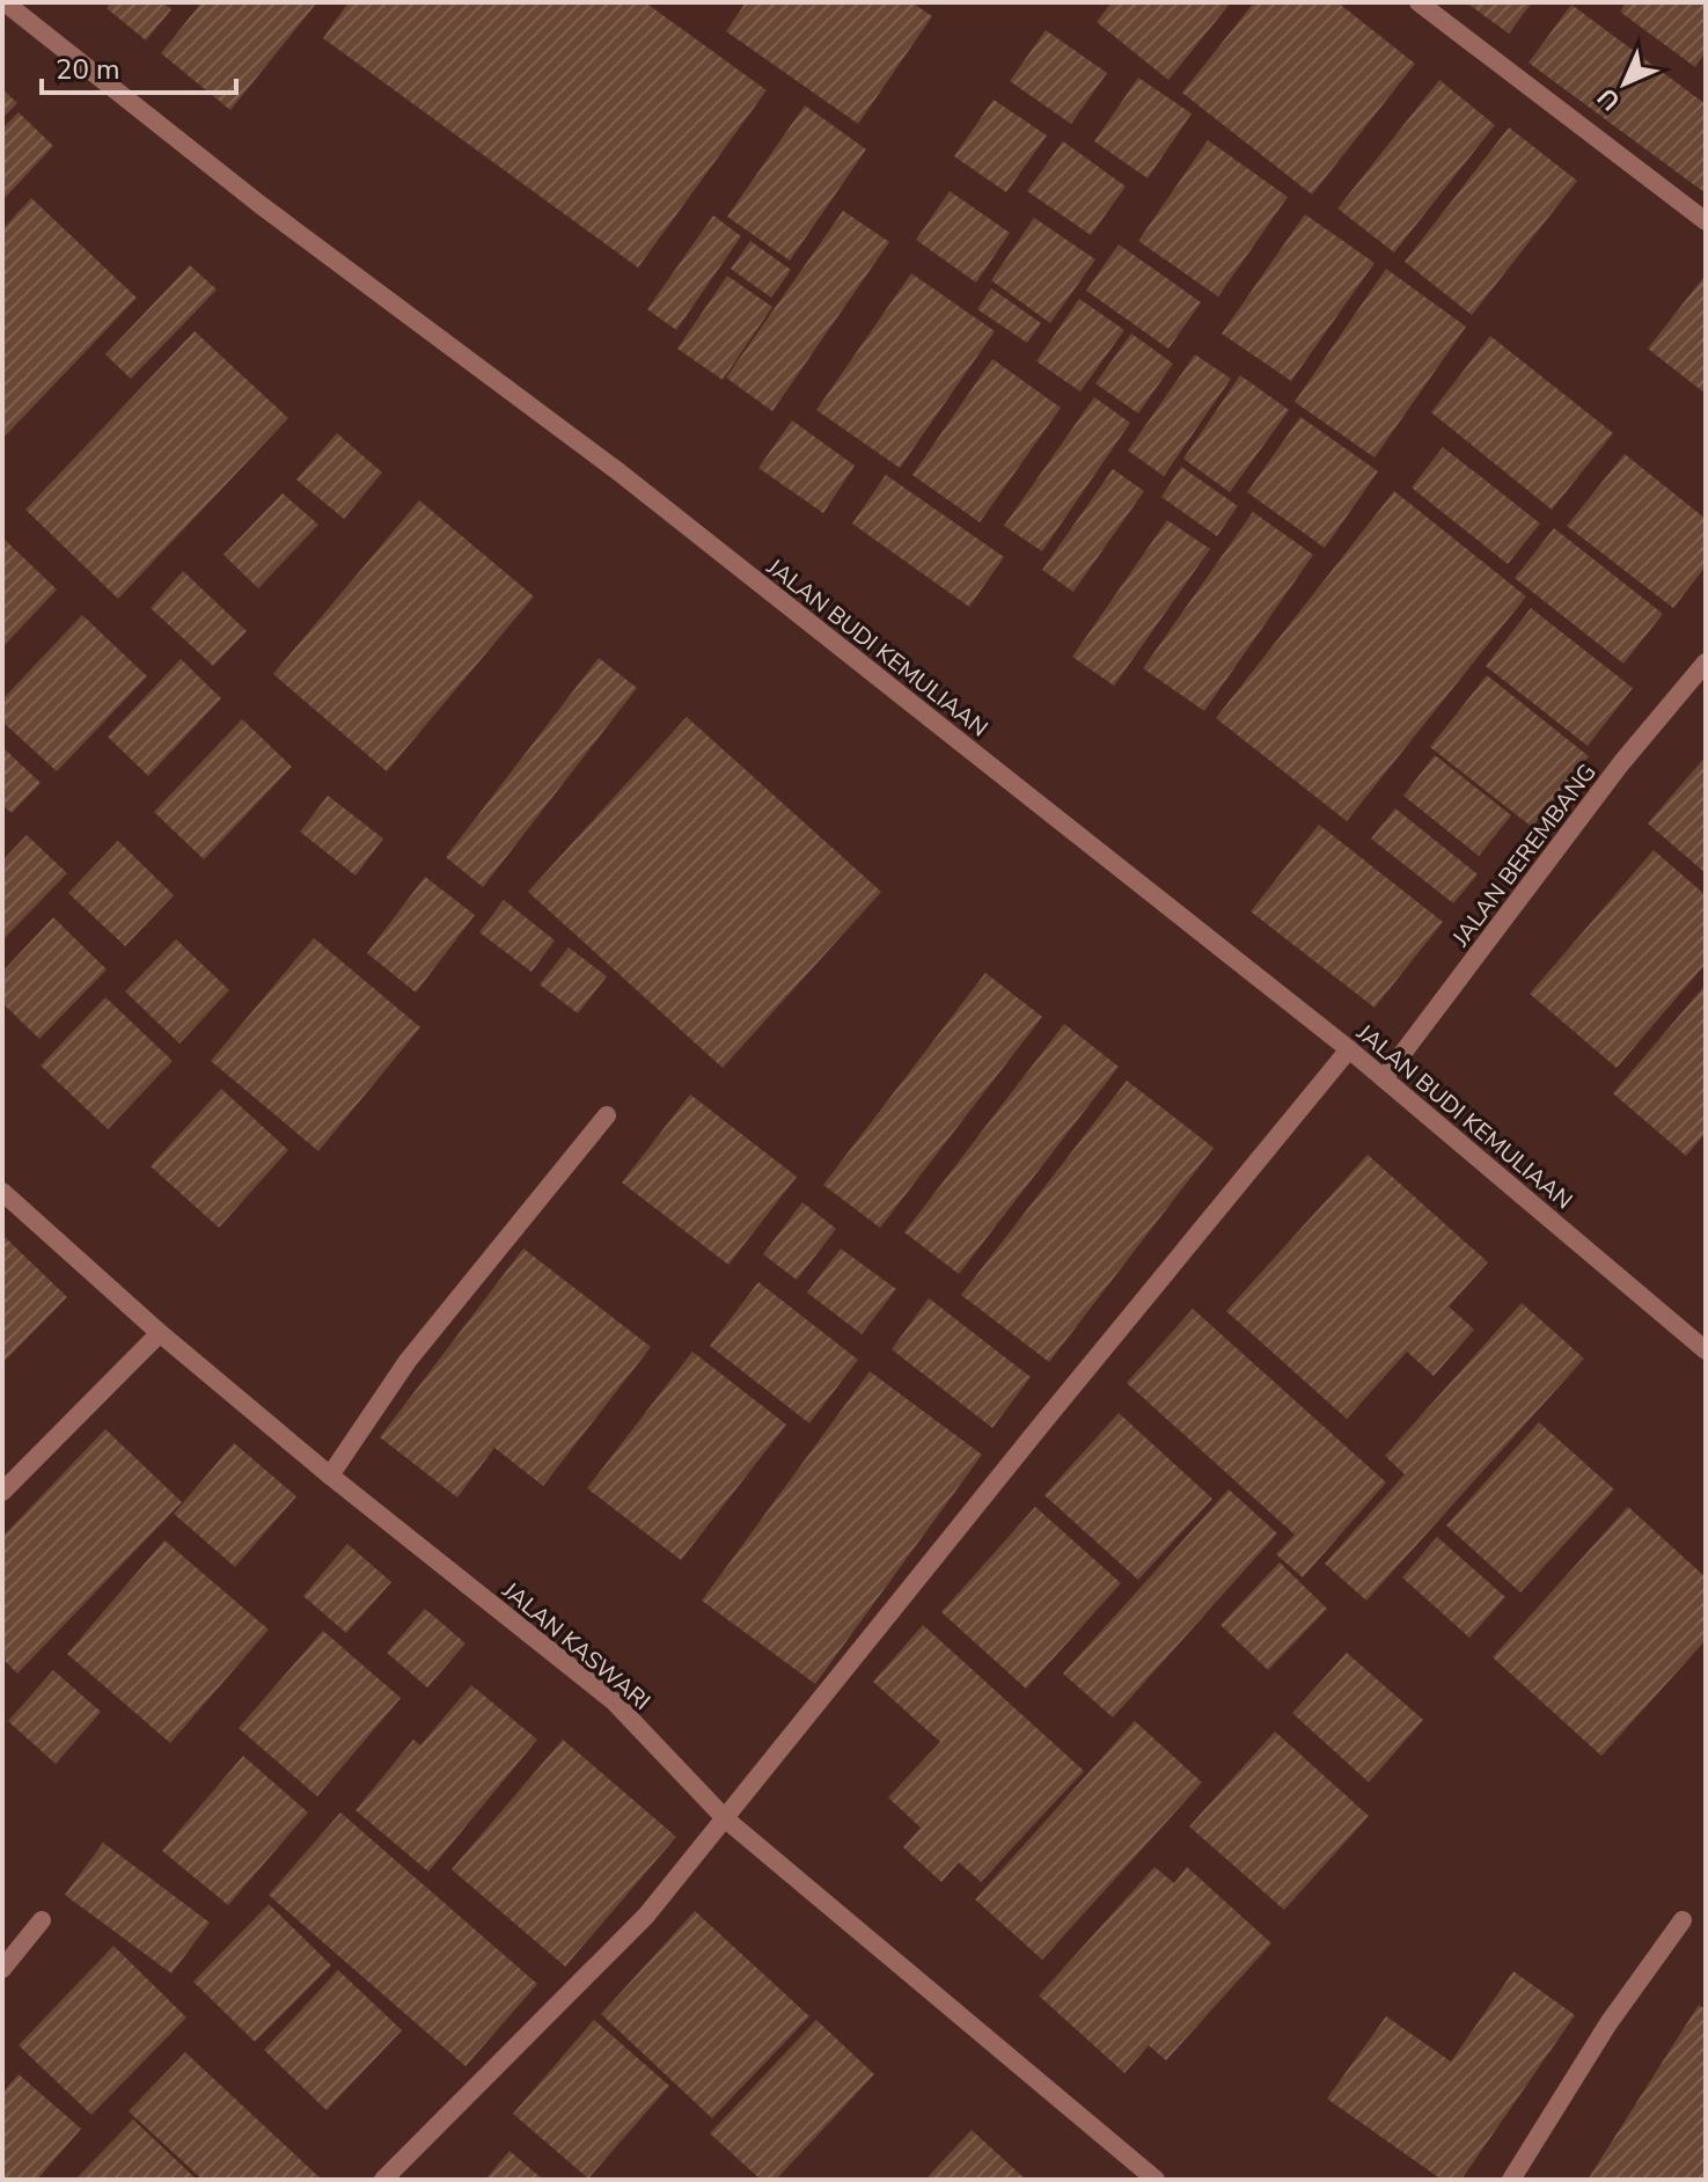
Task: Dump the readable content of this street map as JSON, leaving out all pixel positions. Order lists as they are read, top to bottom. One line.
{"streets":{"street":["JALAN BUDI KEMULIAAN","JALAN BEREMBANG","JALAN KASWARI"]},"crossings":[["JALAN BUDI KEMULIAAN","JALAN BEREMBANG"]],"scale_bar":"20 m","north":"bottom left"}
